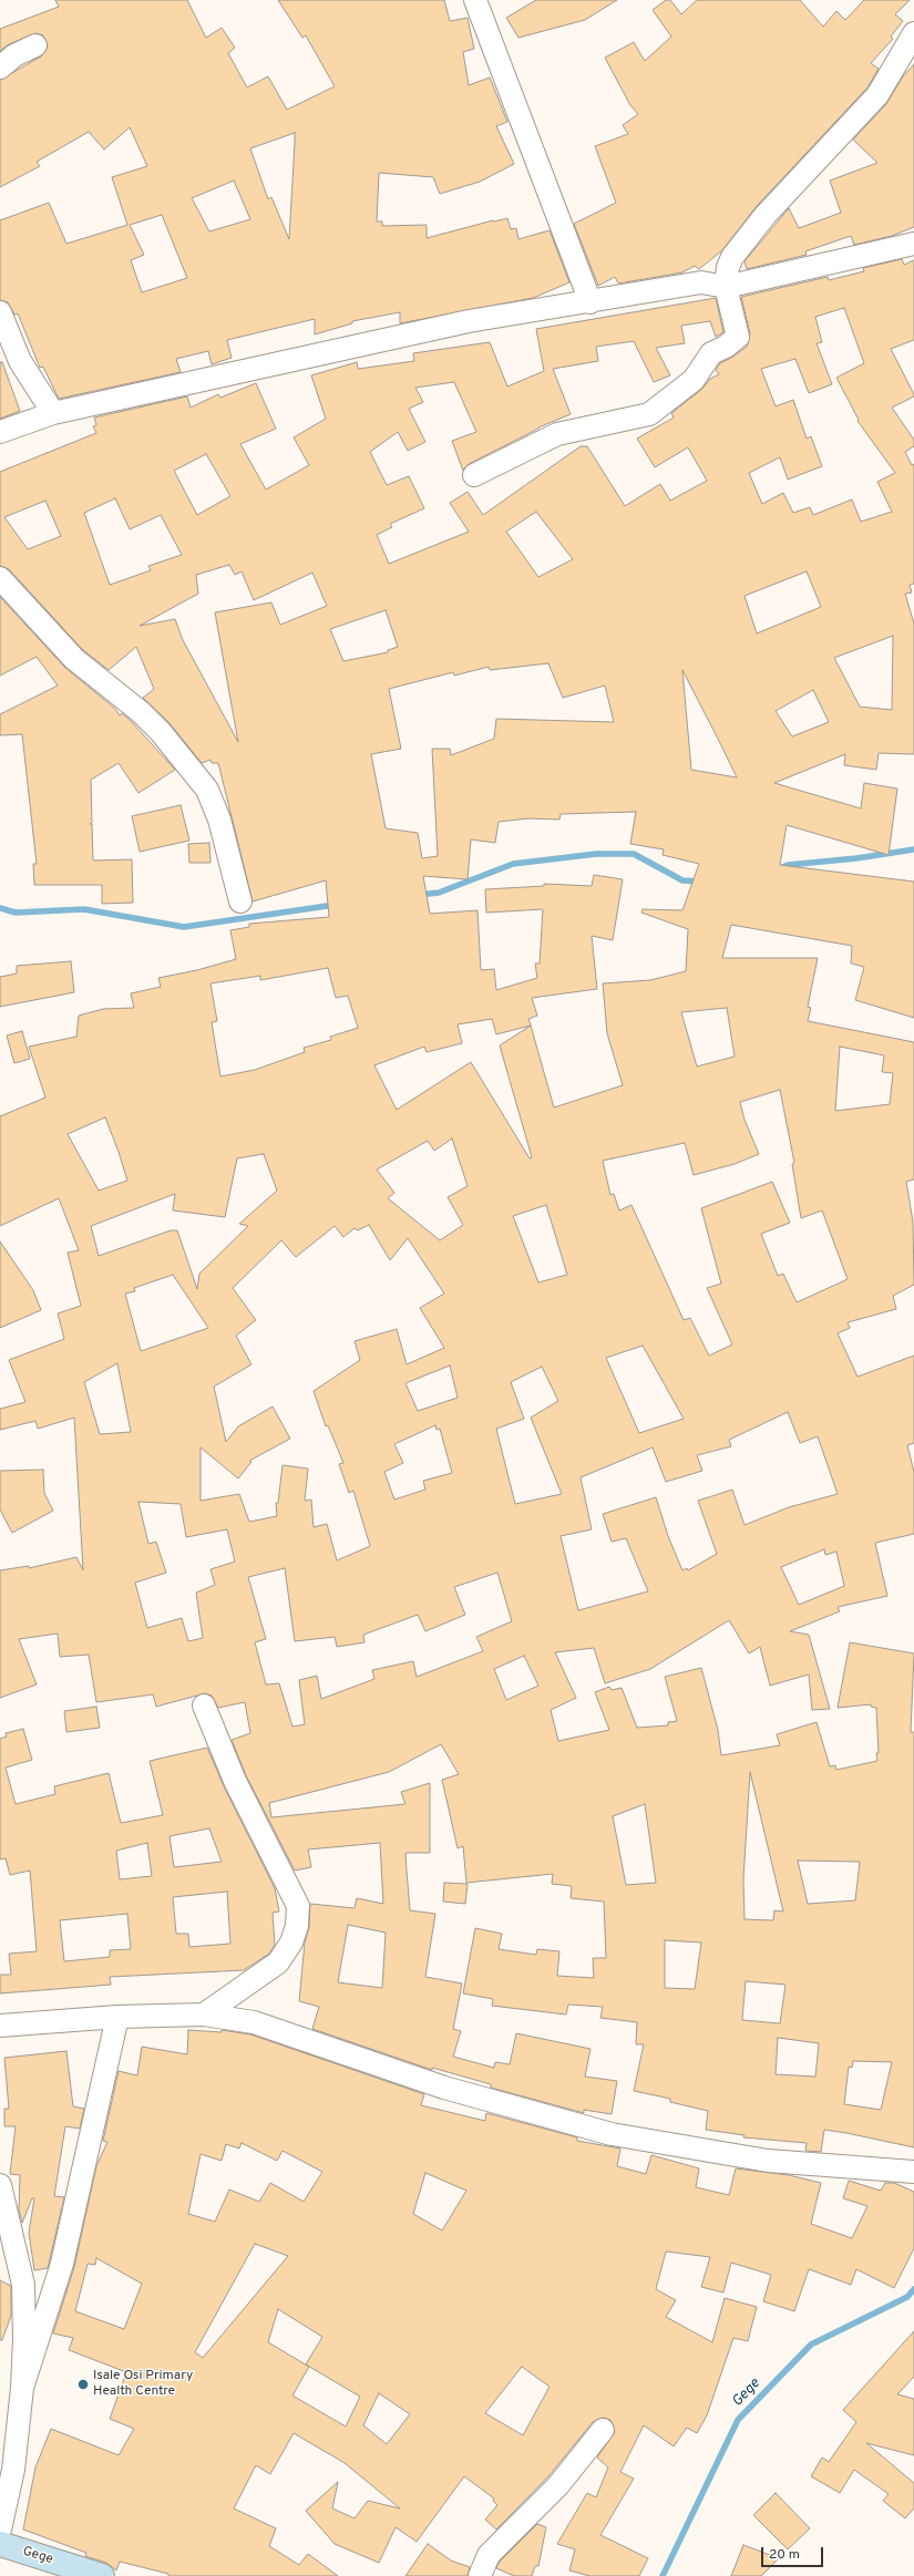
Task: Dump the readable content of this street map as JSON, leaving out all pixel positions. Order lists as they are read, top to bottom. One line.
{"streets":{"street":["Gege"]},"water":["Gege"],"places":["Isale Osi Primary Health Centre"],"scale_bar":"20 m"}
